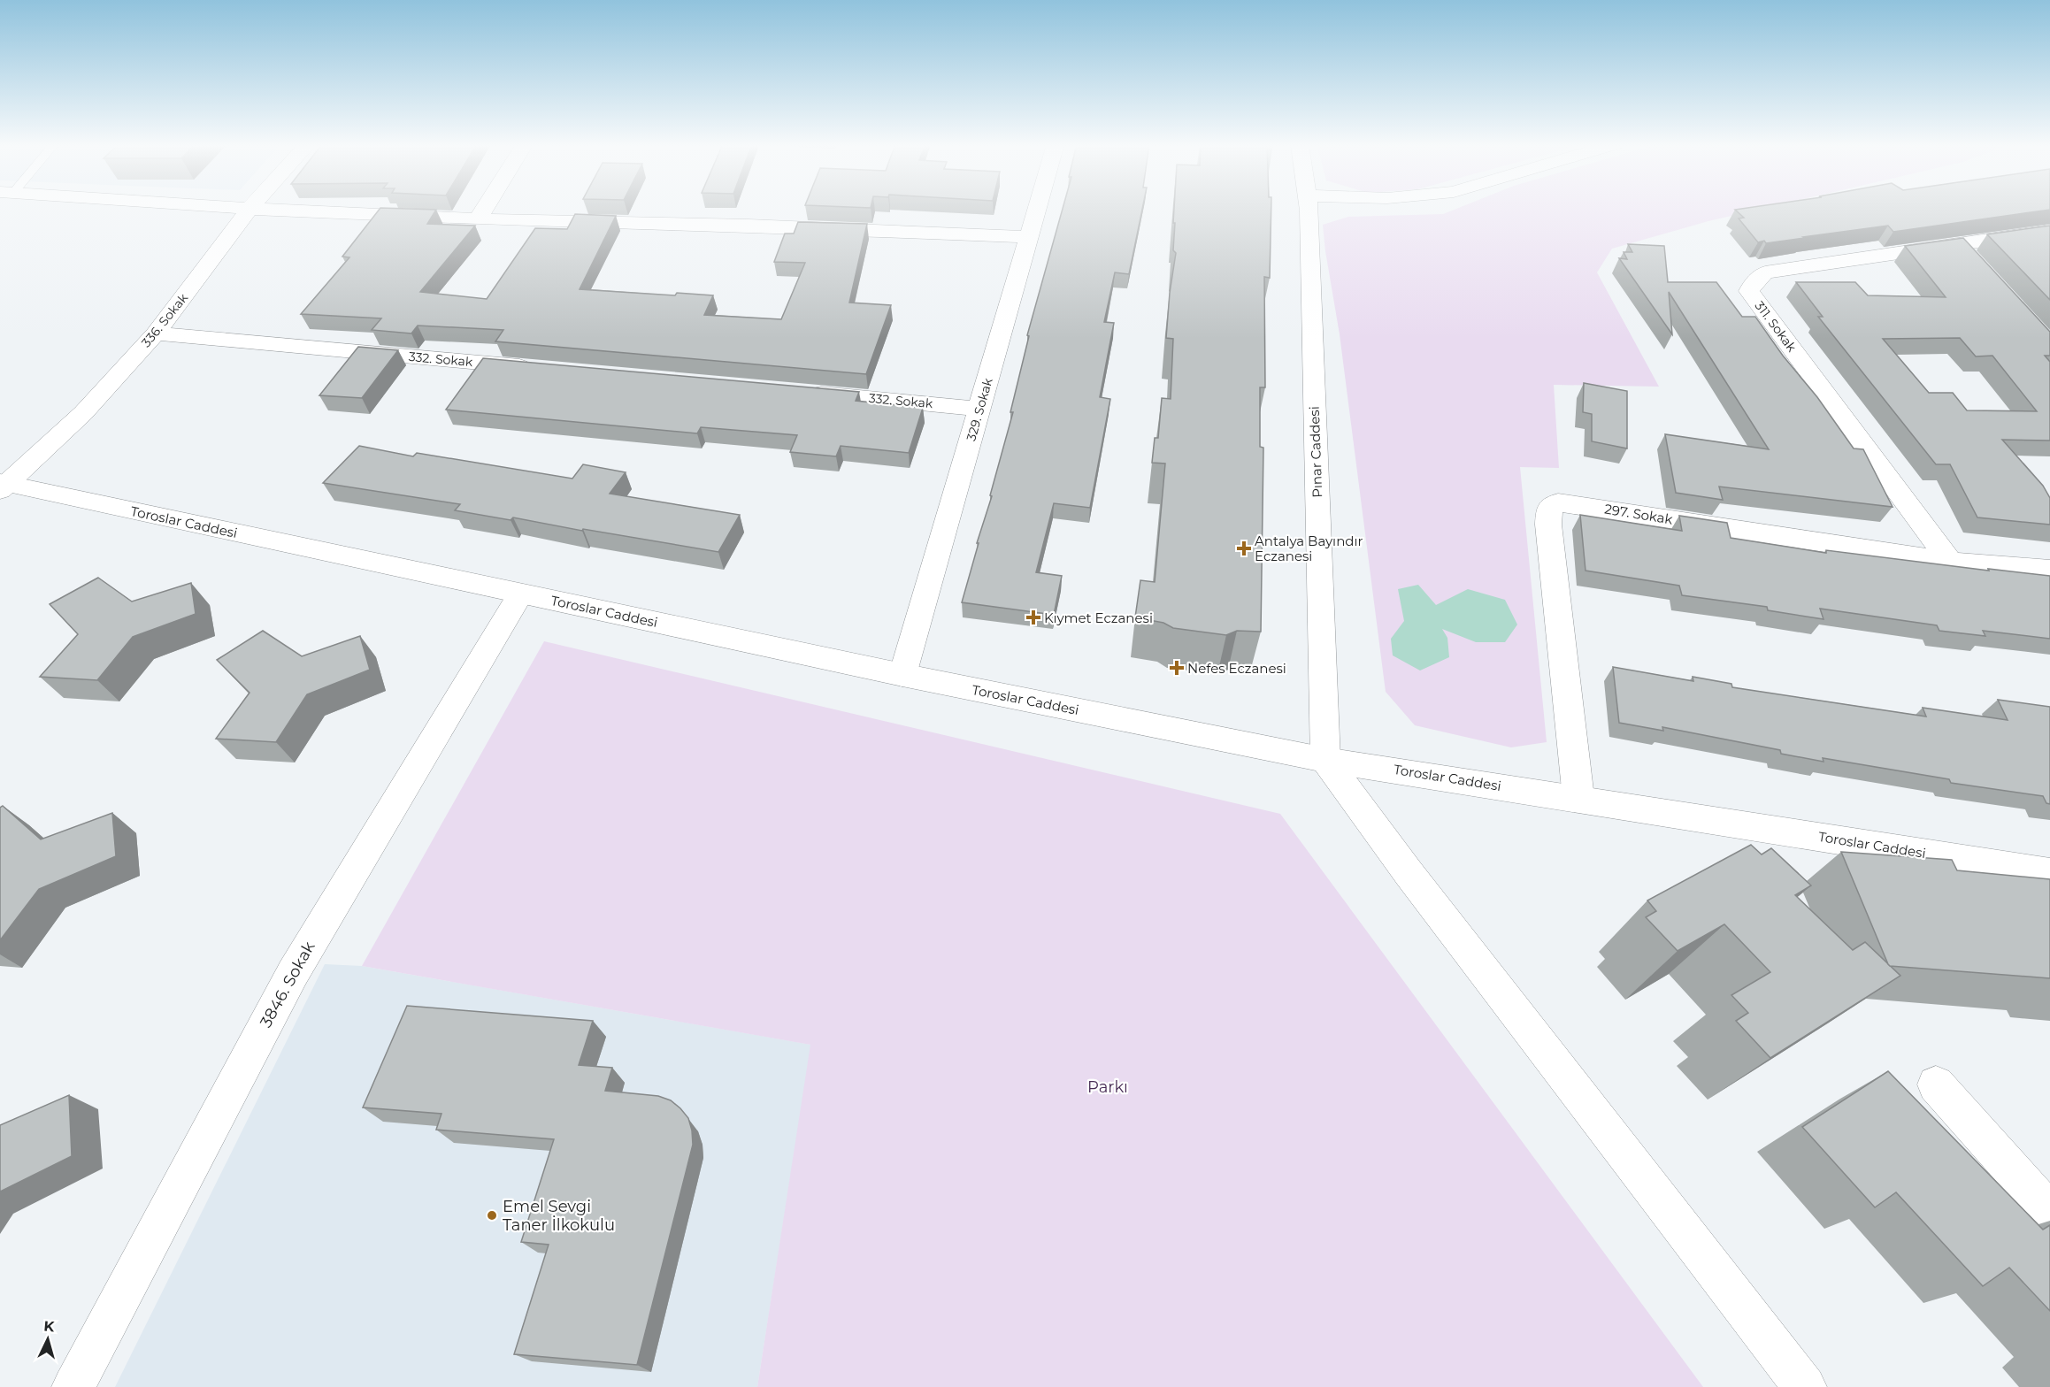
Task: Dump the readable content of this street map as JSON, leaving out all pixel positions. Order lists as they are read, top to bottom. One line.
{"streets":{"street":["336. Sokak","311. Sokak","332. Sokak","329. Sokak","Pınar Caddesi","297. Sokak","Toroslar Caddesi","3846. Sokak"]},"crossings":[["336. Sokak","332. Sokak"],["336. Sokak","Toroslar Caddesi"],["311. Sokak","297. Sokak"],["332. Sokak","329. Sokak"],["329. Sokak","Toroslar Caddesi"],["Pınar Caddesi","Toroslar Caddesi"],["297. Sokak","Toroslar Caddesi"],["Toroslar Caddesi","3846. Sokak"]],"parks":["Parkı"],"places":{"health":["Antalya Bayındır Eczanesi","Kıymet Eczanesi","Nefes Eczanesi"],"other":["Emel Sevgi Taner İlkokulu"]},"north":"top"}
